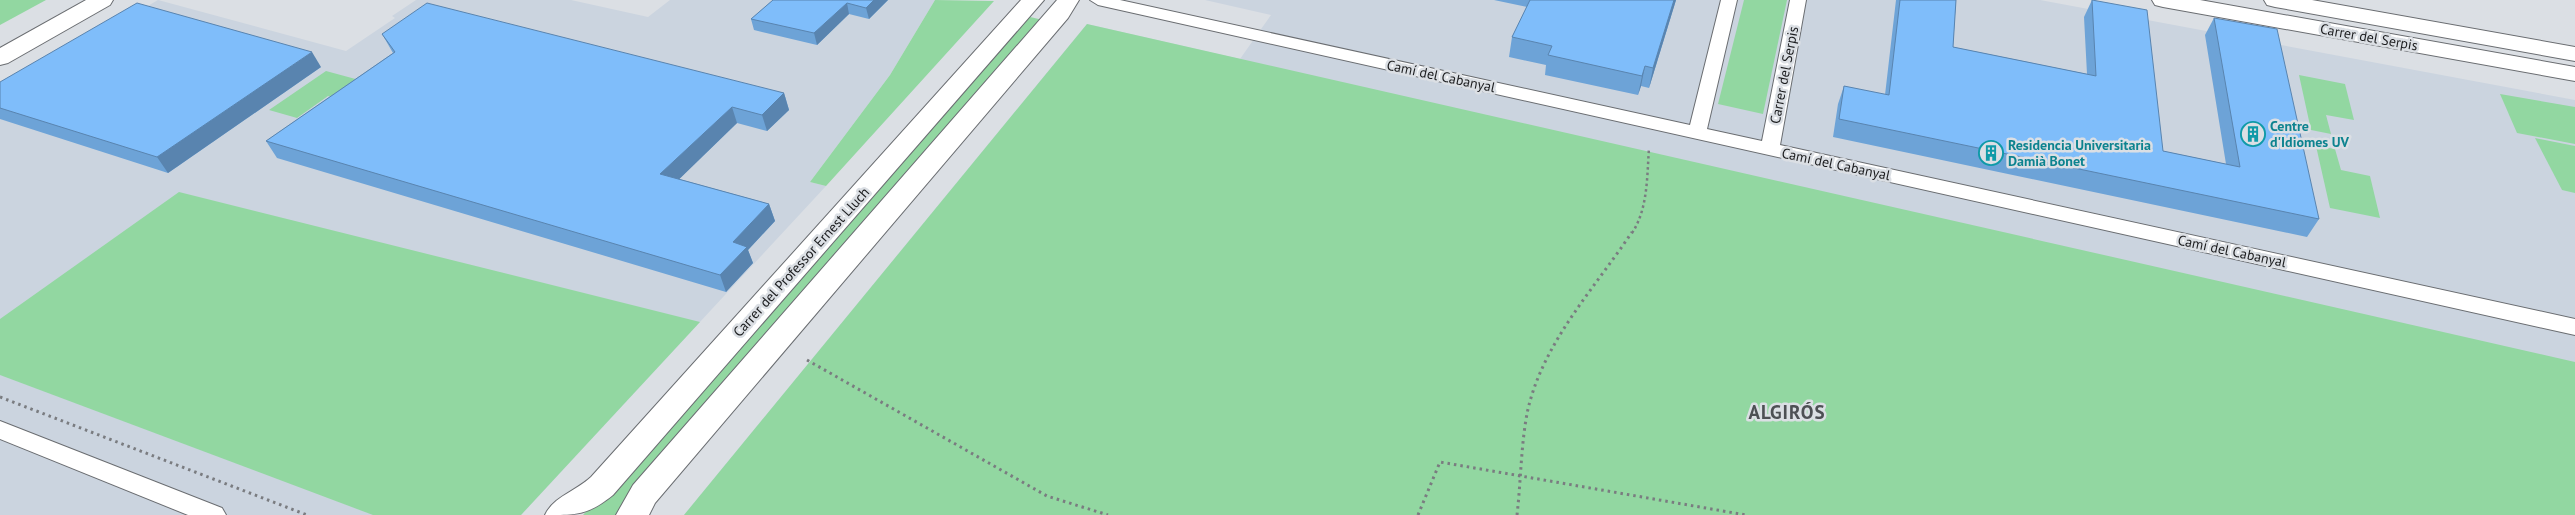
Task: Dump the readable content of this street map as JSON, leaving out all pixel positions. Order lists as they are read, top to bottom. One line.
{"streets":{"street":["Carrer del Serpis","Carrer del Professor Ernest Lluch"],"lane":["Camí del Cabanyal"]},"crossings":[["Carrer del Serpis","Camí del Cabanyal"]],"districts":["ALGIRÓS"],"places":{"building":["Centre d'Idiomes UV","Residencia Universitaria Damià Bonet"]}}
